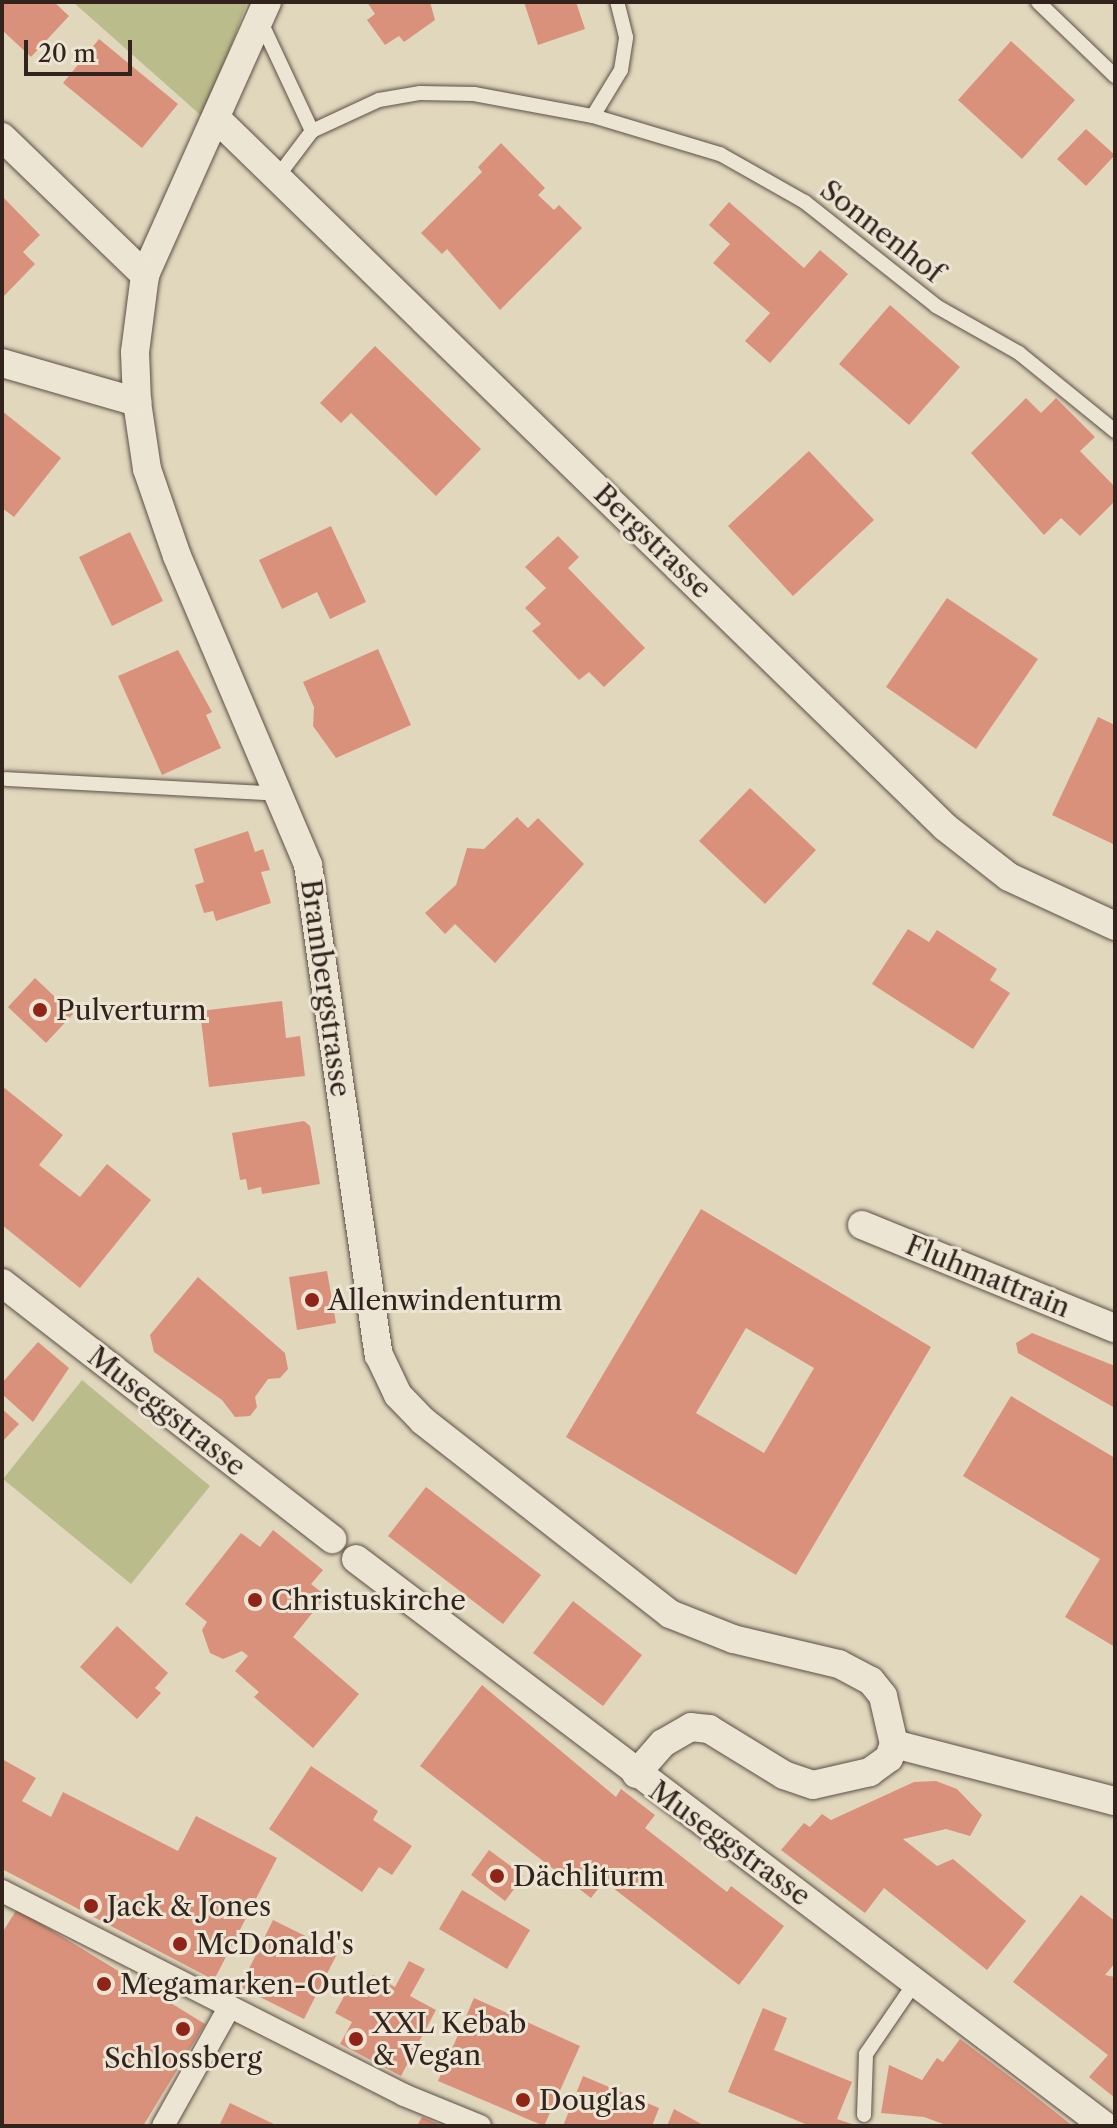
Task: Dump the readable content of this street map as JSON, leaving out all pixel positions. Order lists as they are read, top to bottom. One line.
{"streets":{"street":["Bergstrasse","Brambergstrasse","Fluhmattrain","Museggstrasse"],"lane":["Sonnenhof"]},"crossings":[["Bergstrasse","Brambergstrasse"]],"places":["Pulverturm","Allenwindenturm","Christuskirche","Dächliturm","Jack & Jones","McDonald's","Megamarken-Outlet","Schlossberg","XXL Kebab & Vegan","Douglas"],"scale_bar":"20 m"}
